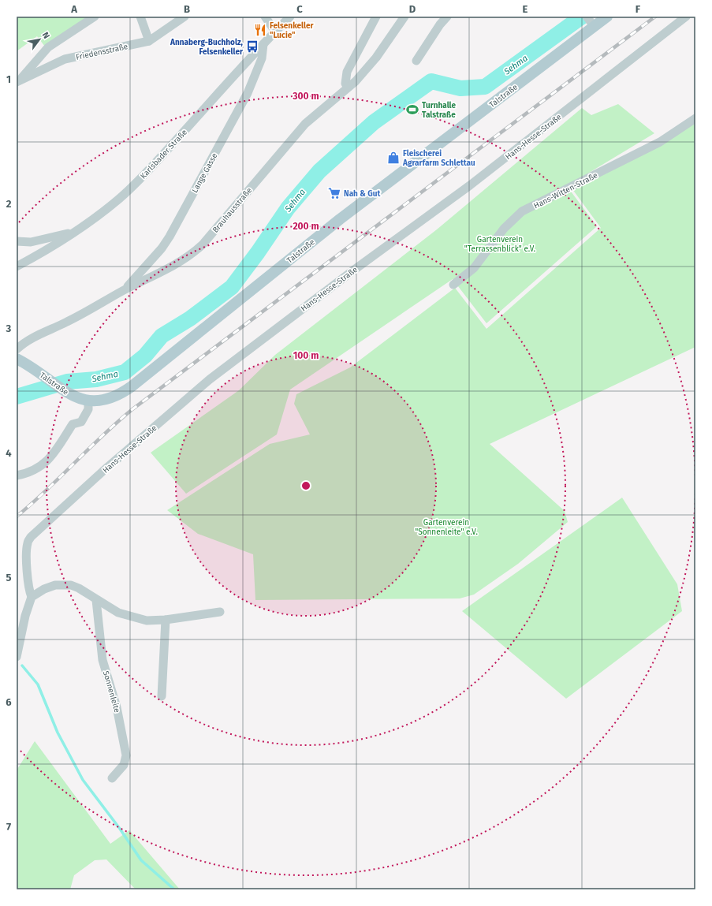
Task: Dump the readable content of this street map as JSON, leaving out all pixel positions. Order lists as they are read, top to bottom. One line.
{"streets":{"main road":["Talstraße"],"street":["Friedensstraße","Hans-Hesse-Straße","Karlsbader Straße","Lange Gasse","Hans-Witten-Straße","Brauhausstraße","Sonnenleite"]},"crossings":[["Karlsbader Straße","Lange Gasse"],["Lange Gasse","Brauhausstraße"]],"water":["Sehma"],"parks":["Gartenverein \"Terrassenblick\" e.V.","Gartenverein \"Sonnenleite\" e.V."],"places":{"restaurant":["Felsenkeller \"Lucie\""],"bus stop":["Annaberg-Buchholz, Felsenkeller"],"sports":["Turnhalle Talstraße"],"shop":["Fleischerei Agrarfarm Schlettau"],"supermarket":["Nah & Gut"]},"north":"top right","grid":{"columns":["A","B","C","D","E","F"],"rows":["1","2","3","4","5","6","7"]},"rings":["300 m","200 m","100 m"]}
